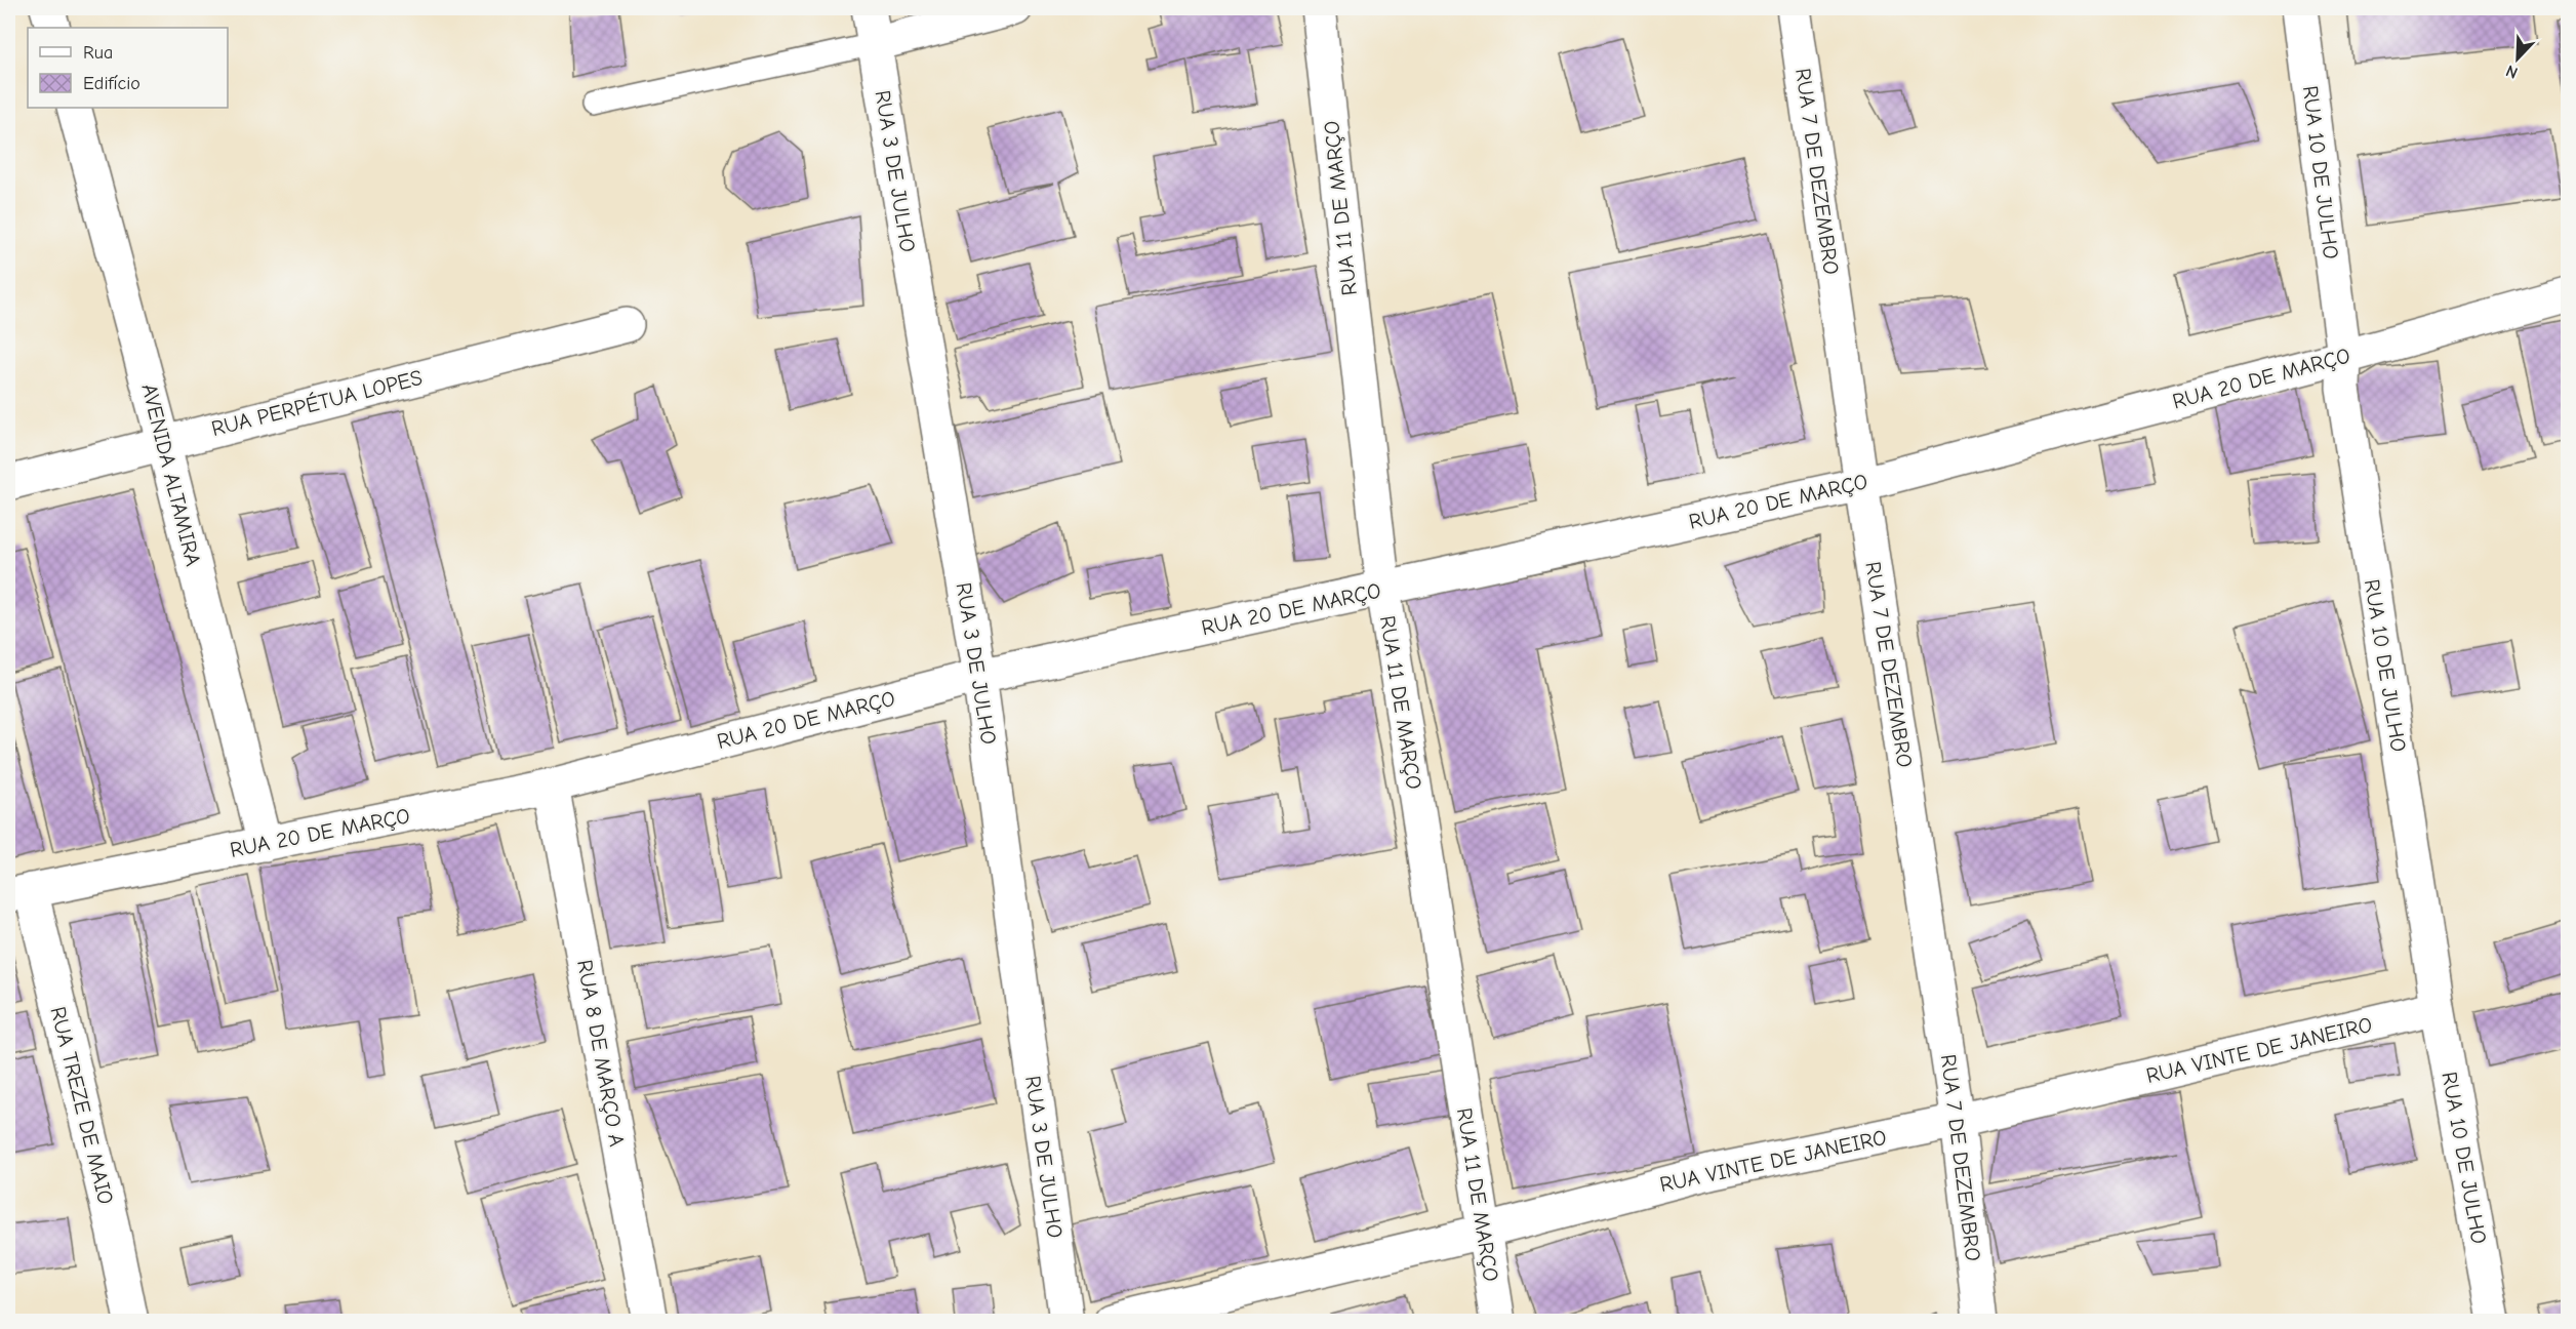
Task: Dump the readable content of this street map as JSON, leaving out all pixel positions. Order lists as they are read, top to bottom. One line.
{"streets":{"street":["RUA 3 DE JULHO","RUA 7 DE DEZEMBRO","RUA 10 DE JULHO","RUA 11 DE MARÇO","RUA 20 DE MARÇO","RUA PERPÉTUA LOPES","AVENIDA ALTAMIRA","RUA VINTE DE JANEIRO","RUA 8 DE MARÇO A","RUA TREZE DE MAIO"]},"crossings":[["RUA 3 DE JULHO","RUA 20 DE MARÇO"],["RUA 7 DE DEZEMBRO","RUA 20 DE MARÇO"],["RUA 7 DE DEZEMBRO","RUA VINTE DE JANEIRO"],["RUA 10 DE JULHO","RUA 20 DE MARÇO"],["RUA 10 DE JULHO","RUA VINTE DE JANEIRO"],["RUA 11 DE MARÇO","RUA 20 DE MARÇO"],["RUA 11 DE MARÇO","RUA VINTE DE JANEIRO"],["RUA 20 DE MARÇO","AVENIDA ALTAMIRA"],["RUA 20 DE MARÇO","RUA 8 DE MARÇO A"],["RUA 20 DE MARÇO","RUA TREZE DE MAIO"],["RUA PERPÉTUA LOPES","AVENIDA ALTAMIRA"]],"legend":["Rua","Edifício"],"north":"bottom left"}
